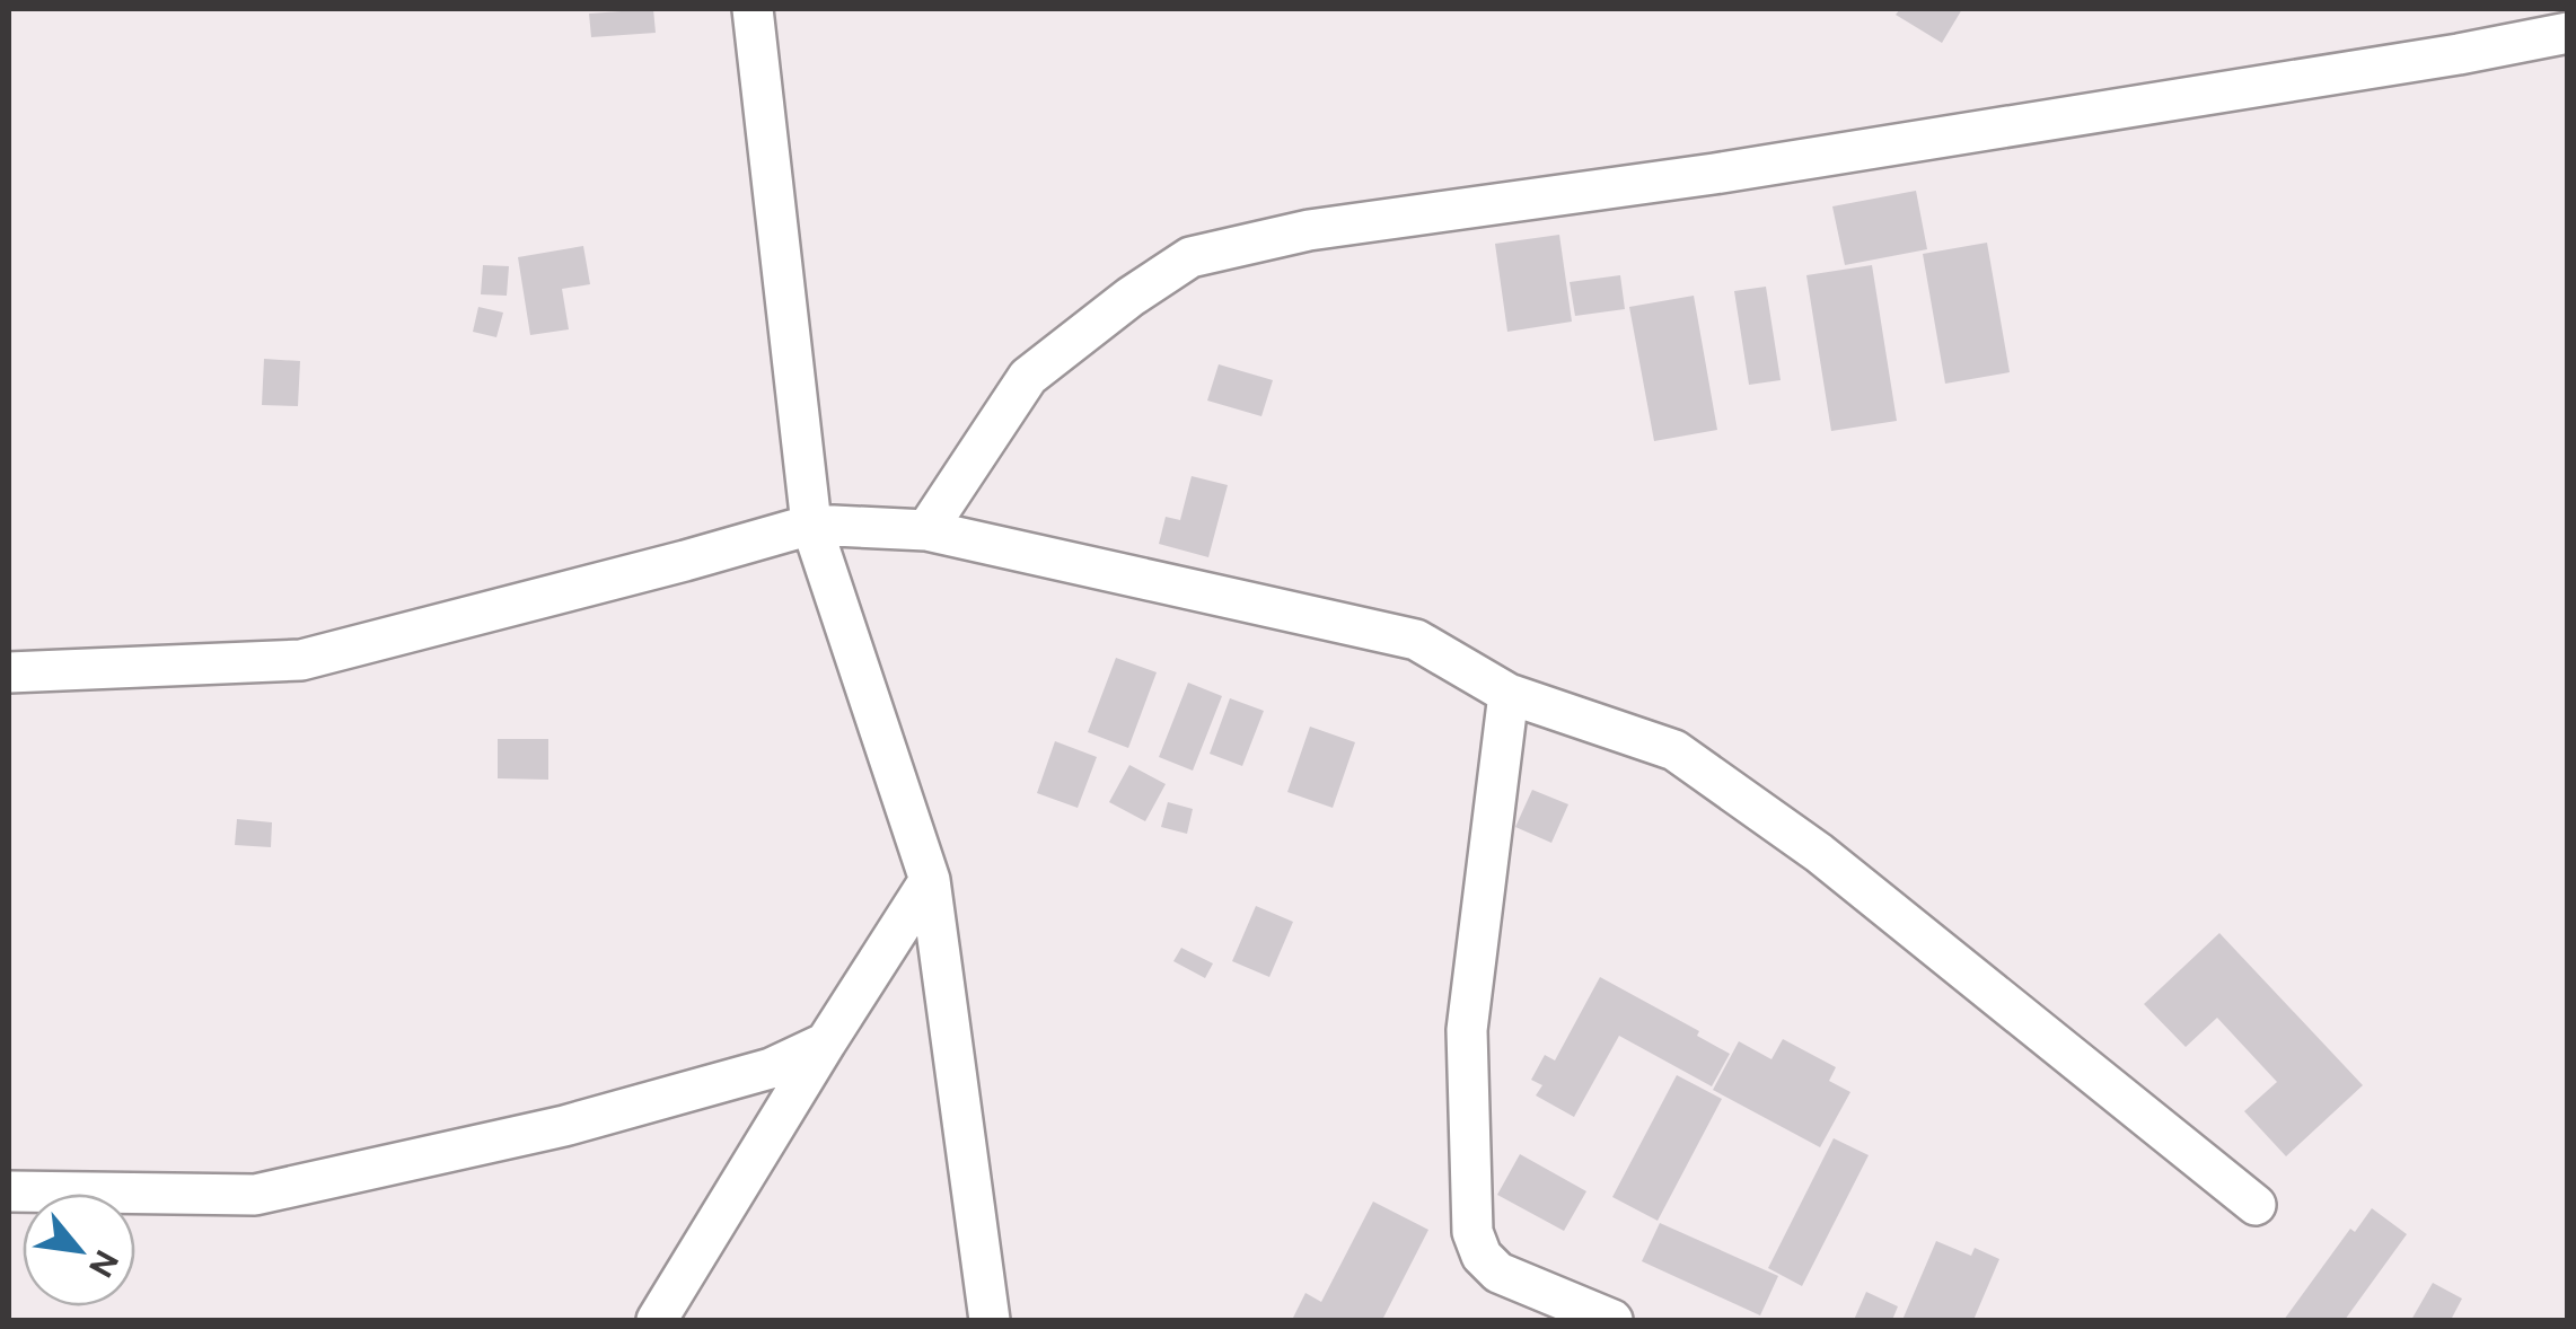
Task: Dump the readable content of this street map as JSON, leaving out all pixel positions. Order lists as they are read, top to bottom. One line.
{"north":"bottom right"}
